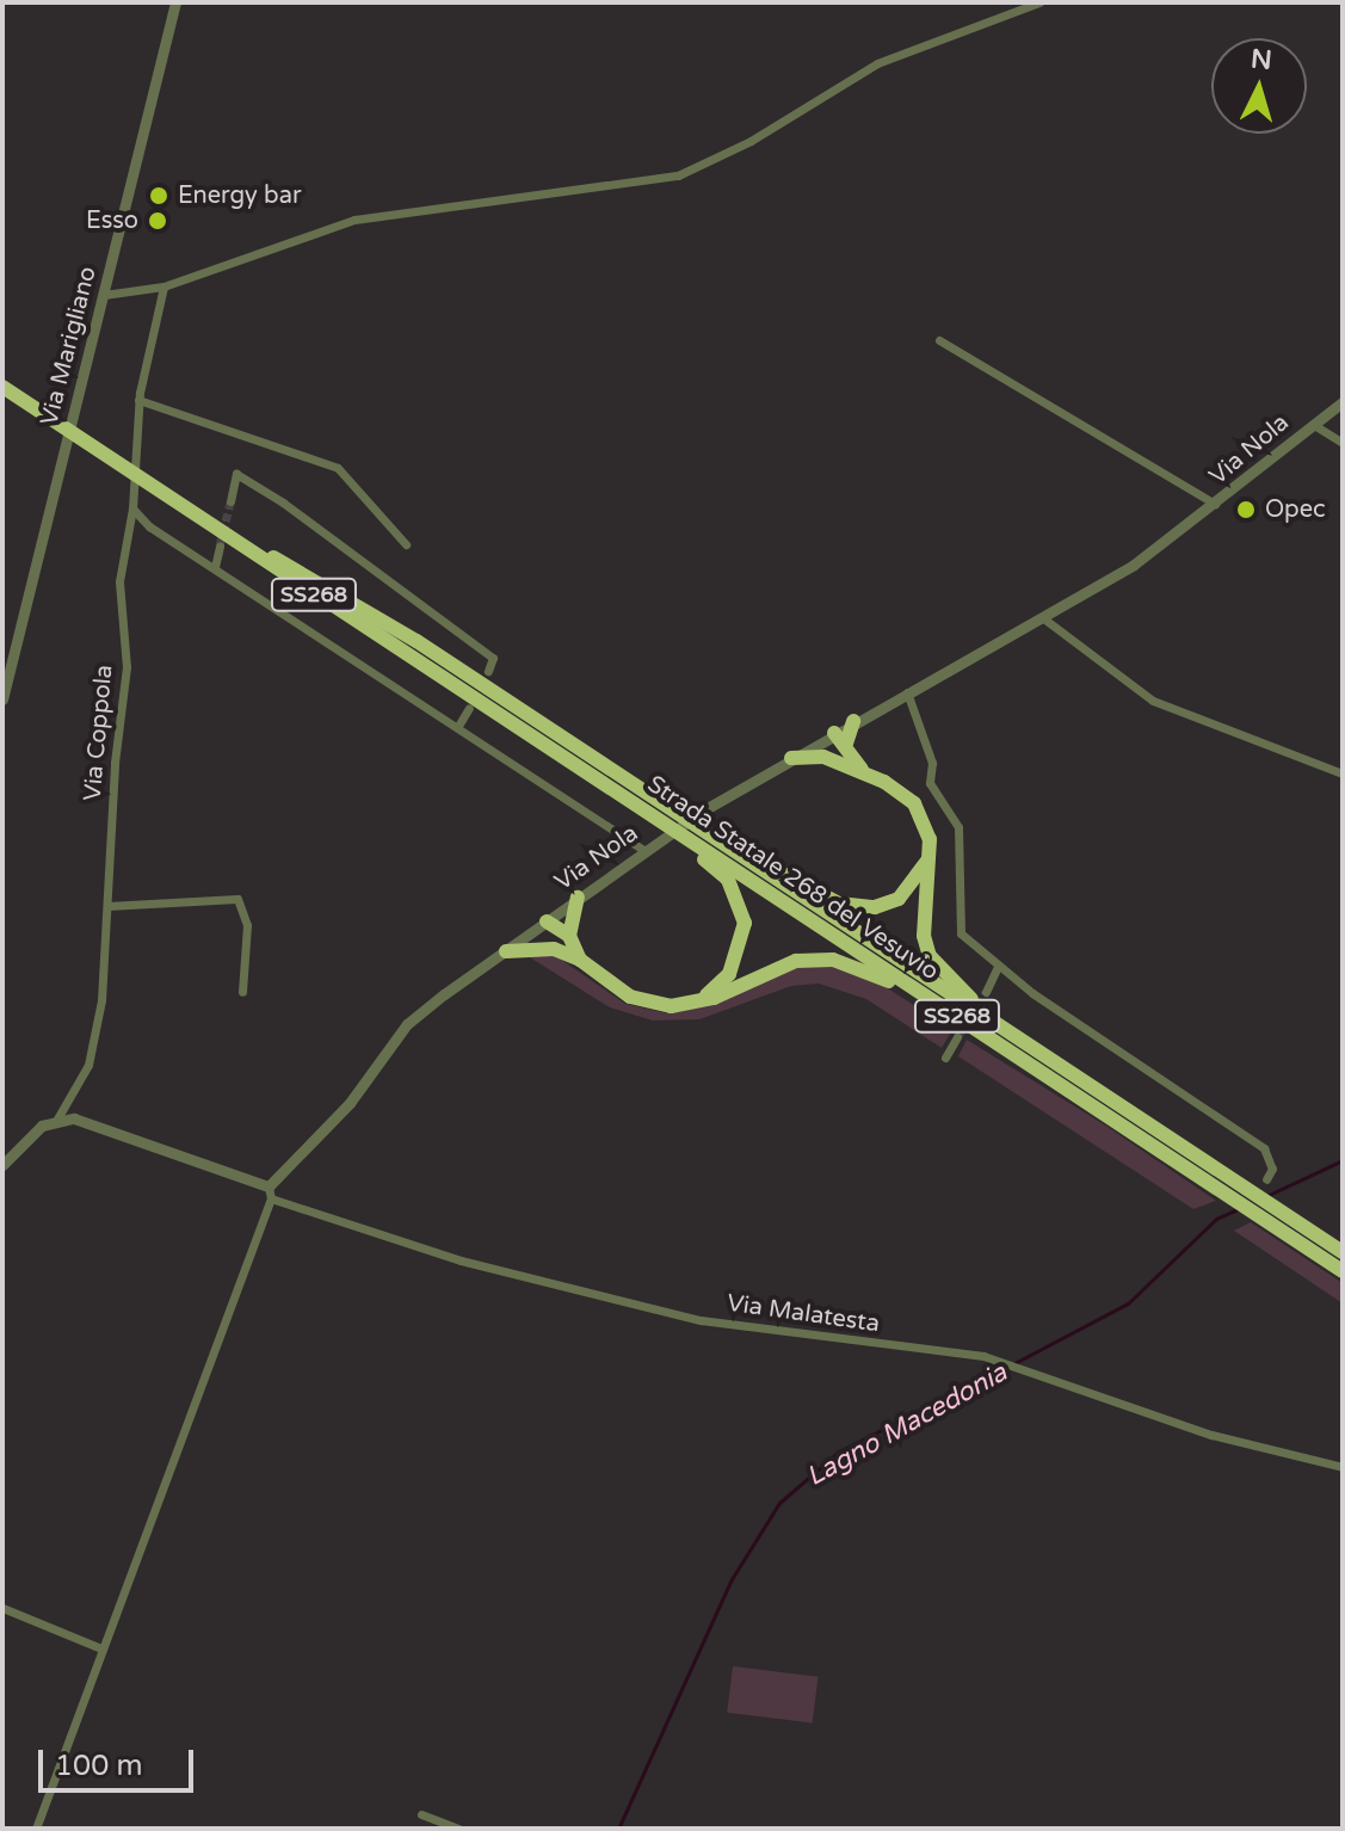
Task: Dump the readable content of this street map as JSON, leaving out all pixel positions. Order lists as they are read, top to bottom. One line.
{"streets":{"highway":["SS268","Strada Statale 268 del Vesuvio"],"street":["Via Marigliano","Via Nola","Via Coppola","Via Malatesta"]},"crossings":[["Via Nola","SS268"],["Via Nola","Via Malatesta"],["SS268","Strada Statale 268 del Vesuvio"]],"water":["Lagno Macedonia"],"places":["Energy bar","Esso","Opec"],"scale_bar":"100 m","north":"top"}
